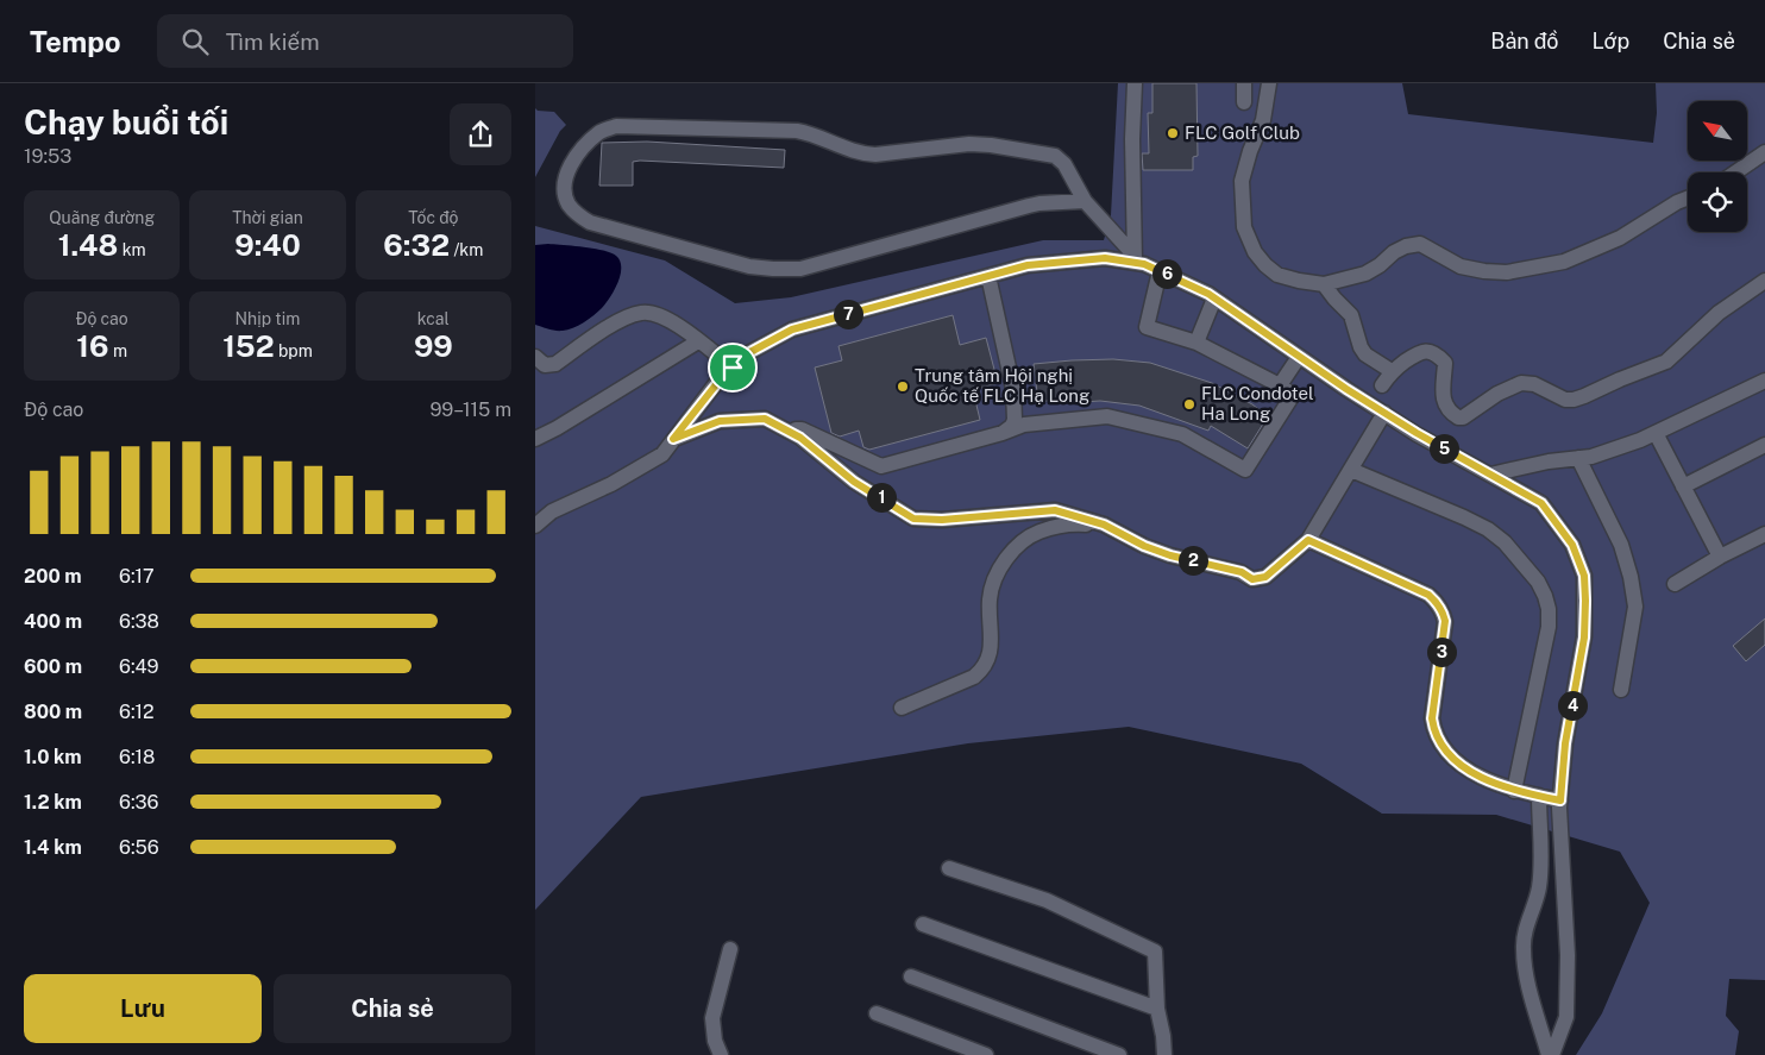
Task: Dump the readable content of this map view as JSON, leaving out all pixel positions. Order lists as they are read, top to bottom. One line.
{"places":["FLC Golf Club","Trung tâm Hội nghị Quốc tế FLC Hạ Long","FLC Condotel Ha Long"],"north":"top left","page":{"header":"Tempo","search":"Tìm kiếm","nav":["Bản đồ","Lớp","Chia sẻ"],"heading":["Chạy buổi tối","19:53"],"stats":[["Quãng đường","1.48 km"],["Thời gian","9:40"],["Tốc độ","6:32 /km"],["Độ cao","16 m"],["Nhịp tim","152 bpm"],["kcal","99"]],"pins":["6","7","5","1","2","3","4"],"chart":["Độ cao","99–115 m"],"list":[{"name":"200 m","note":"6:17"},{"name":"400 m","note":"6:38"},{"name":"600 m","note":"6:49"},{"name":"800 m","note":"6:12"},{"name":"1.0 km","note":"6:18"},{"name":"1.2 km","note":"6:36"},{"name":"1.4 km","note":"6:56"}],"buttons":["Lưu","Chia sẻ"]}}
